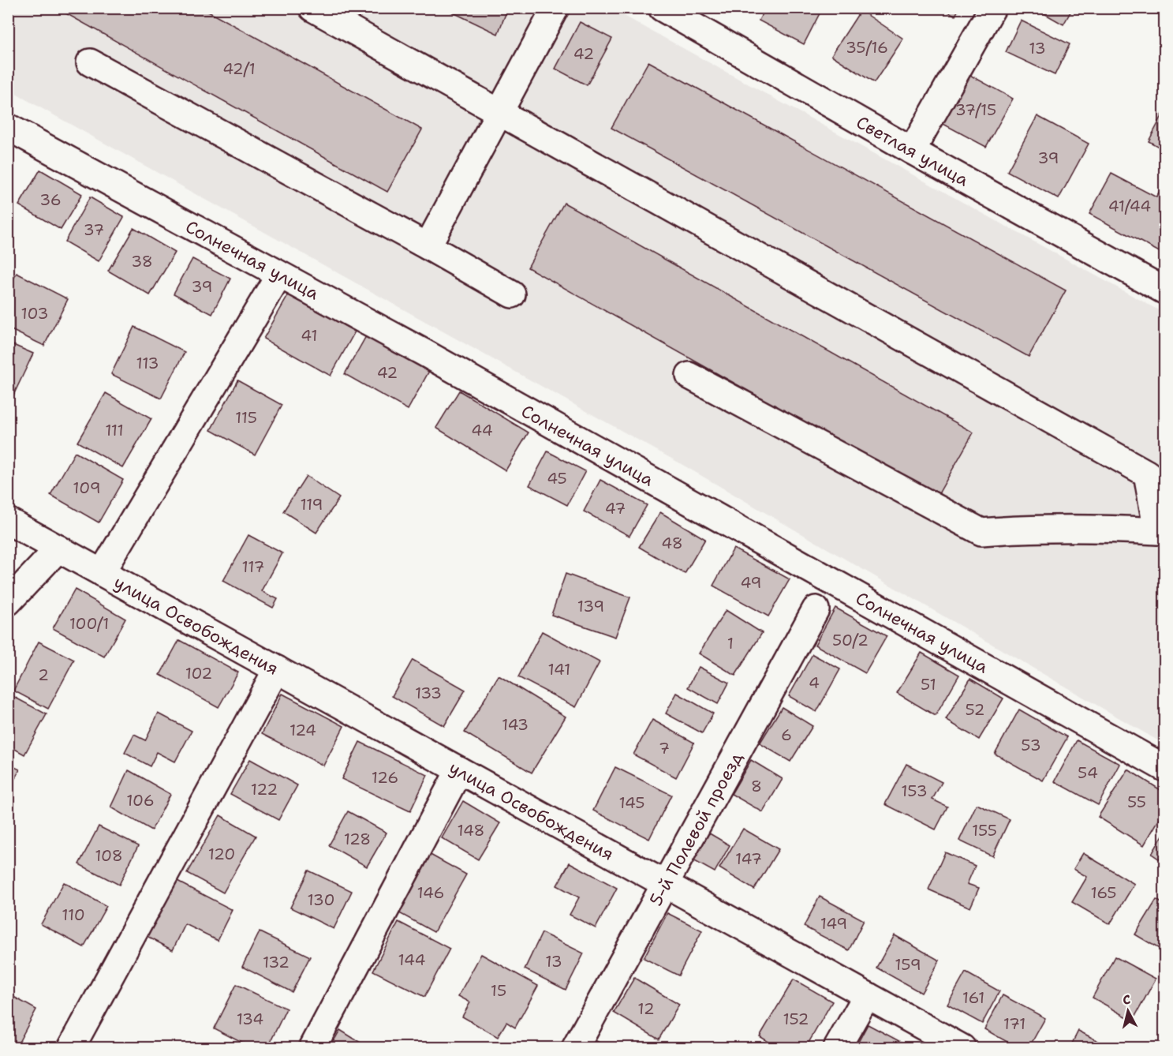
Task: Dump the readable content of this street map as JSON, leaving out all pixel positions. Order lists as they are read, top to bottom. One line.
{"streets":{"street":["Светлая улица","Солнечная улица","улица Освобождения","5-й Полевой проезд"]},"crossings":[["Солнечная улица","улица Освобождения"],["улица Освобождения","5-й Полевой проезд"]],"house_numbers":["35/16","13","42","42/1","37/15","39","36","41/44","37","38","39","103","41","113","42","115","111","44","45","109","119","47","48","117","49","139","100/1","50/2","1","141","102","2","4","51","133","52","143","124","6","53","7","54","126","8","122","153","106","55","145","148","155","128","120","108","147","146","165","130","110","149","144","13","132","159","15","161","12","134","152","171"],"north":"top"}
